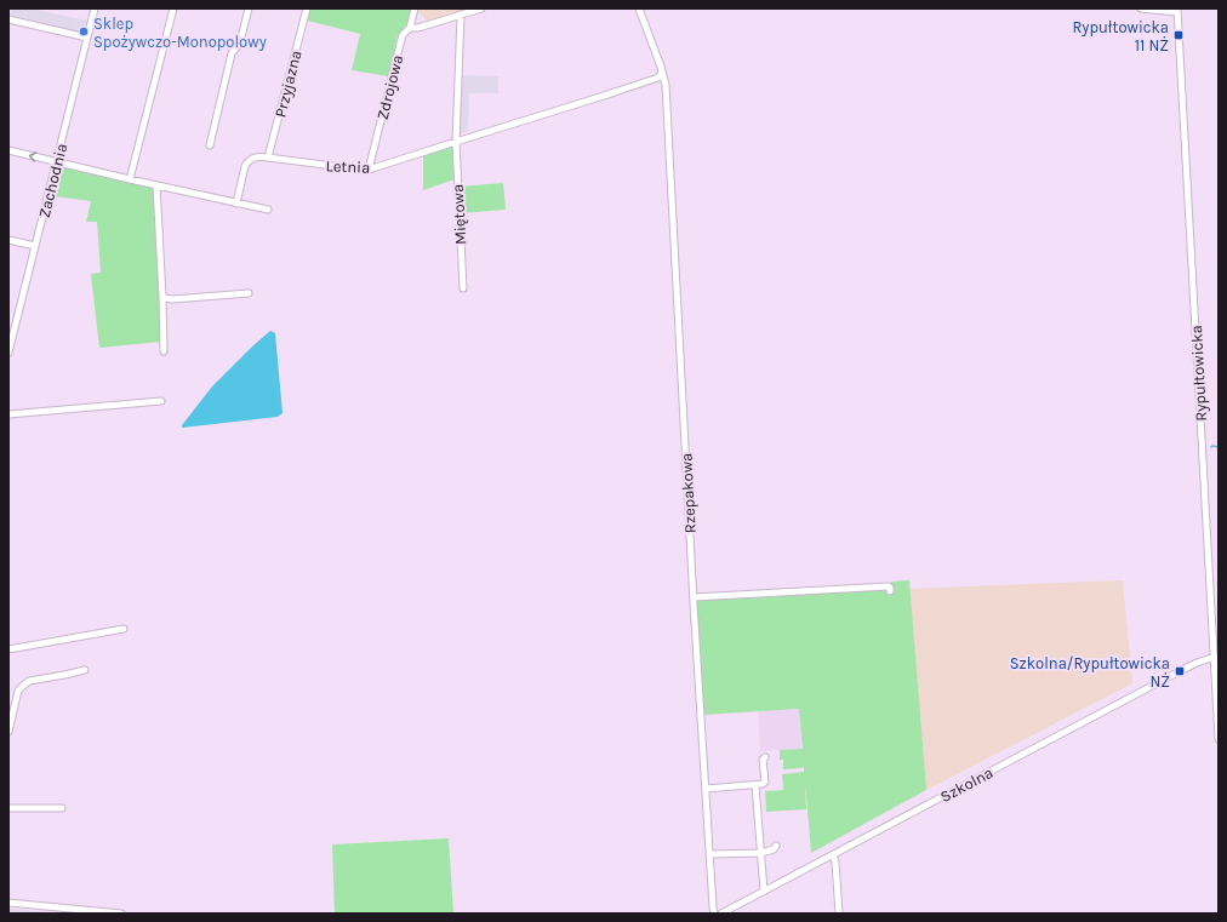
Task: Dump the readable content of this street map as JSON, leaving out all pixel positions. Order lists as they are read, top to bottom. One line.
{"streets":{"street":["Przyjazna","Zdrojowa","Letnia","Zachodnia","Miętowa","Rypułtowicka","Rzepakowa","Szkolna"]},"crossings":[["Przyjazna","Letnia"],["Zdrojowa","Letnia"],["Letnia","Miętowa"],["Letnia","Rzepakowa"],["Rypułtowicka","Szkolna"]],"places":{"other":["Sklep Spożywczo-Monopolowy"],"transit":["Rypułtowicka 11 NŻ","Szkolna/Rypułtowicka NŻ"]}}
